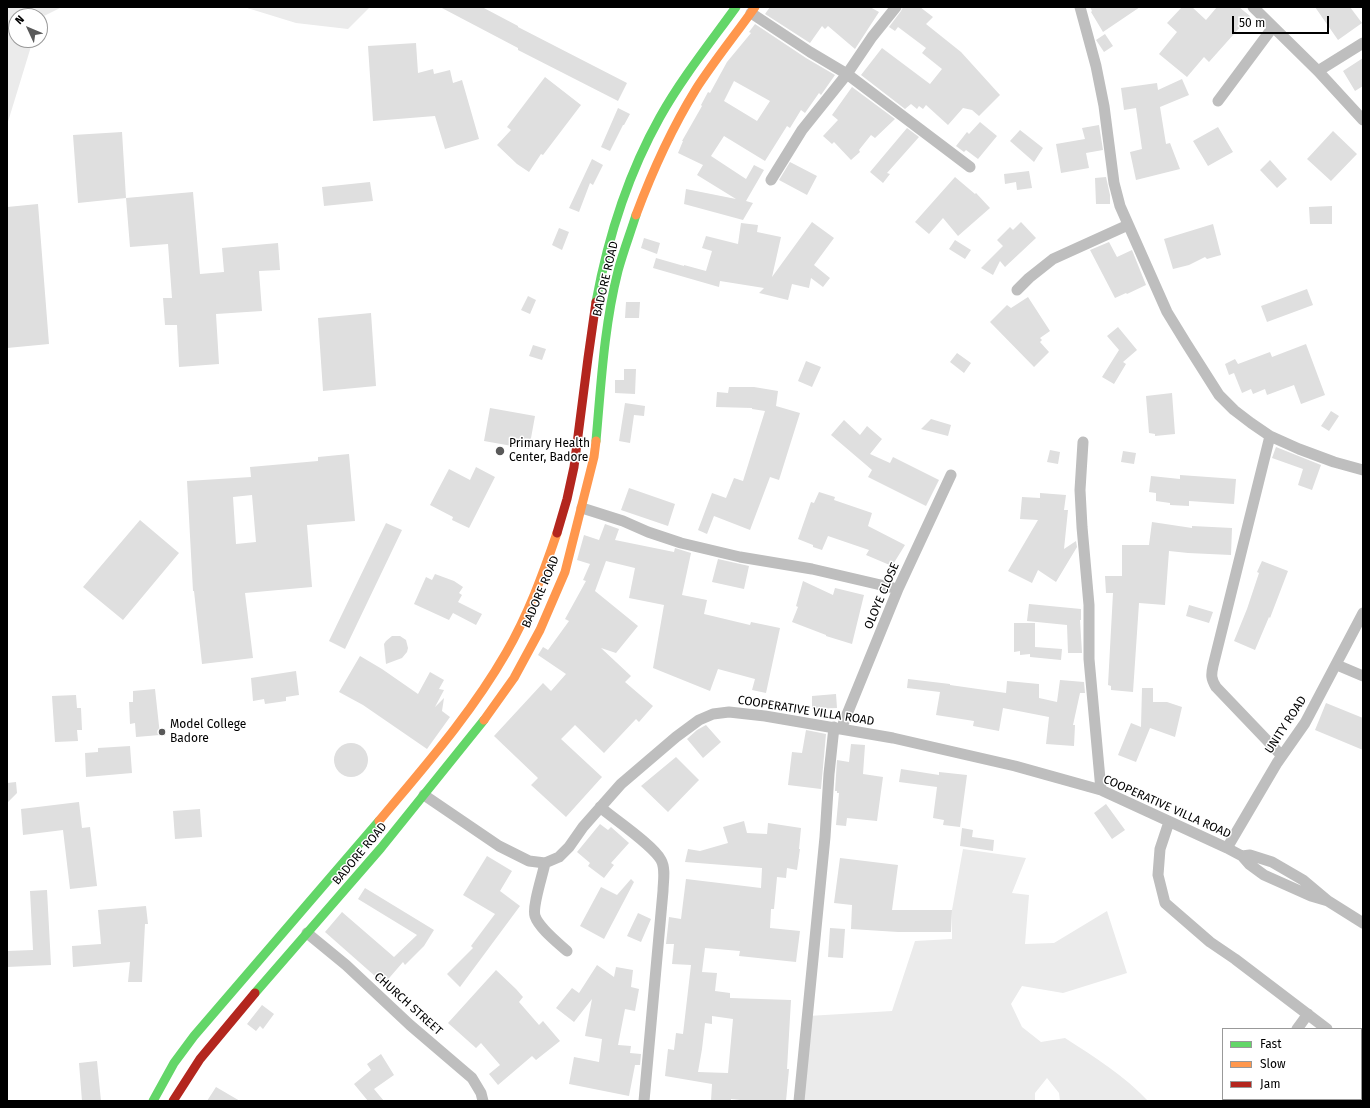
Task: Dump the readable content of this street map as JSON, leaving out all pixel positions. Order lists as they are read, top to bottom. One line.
{"streets":{"main road":["BADORE ROAD"],"street":["OLOYE CLOSE","COOPERATIVE VILLA ROAD","UNITY ROAD","CHURCH STREET"]},"crossings":[["BADORE ROAD","CHURCH STREET"],["OLOYE CLOSE","COOPERATIVE VILLA ROAD"],["COOPERATIVE VILLA ROAD","UNITY ROAD"]],"places":["Primary Health Center, Badore","Model College Badore"],"legend":["Fast","Slow","Jam"],"scale_bar":"50 m","north":"top left"}
